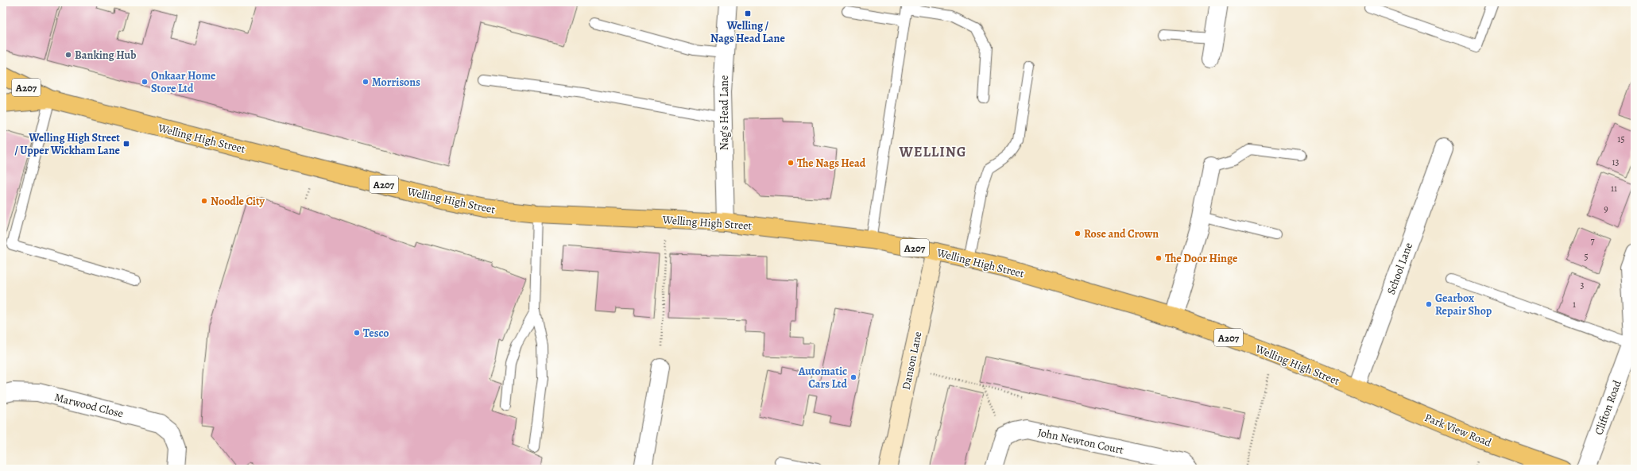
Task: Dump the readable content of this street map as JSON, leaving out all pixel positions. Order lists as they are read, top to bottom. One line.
{"streets":{"main road":["A207","Welling High Street","Park View Road"],"street":["Nag's Head Lane","School Lane","Danson Lane","Marwood Close","Clifton Road","John Newton Court"]},"crossings":[["Nag's Head Lane","Welling High Street"],["Welling High Street","School Lane"],["Welling High Street","Danson Lane"],["Welling High Street","Park View Road"],["School Lane","Park View Road"]],"districts":["WELLING"],"places":{"transit":["Welling / Nags Head Lane","Welling High Street / Upper Wickham Lane"],"other":["Banking Hub","Onkaar Home Store Ltd","Morrisons","The Nags Head","Noodle City","Rose and Crown","The Door Hinge","Gearbox Repair Shop","Tesco","Automatic Cars Ltd"]},"house_numbers":["15","13","11","9","7","5","3","1"]}
